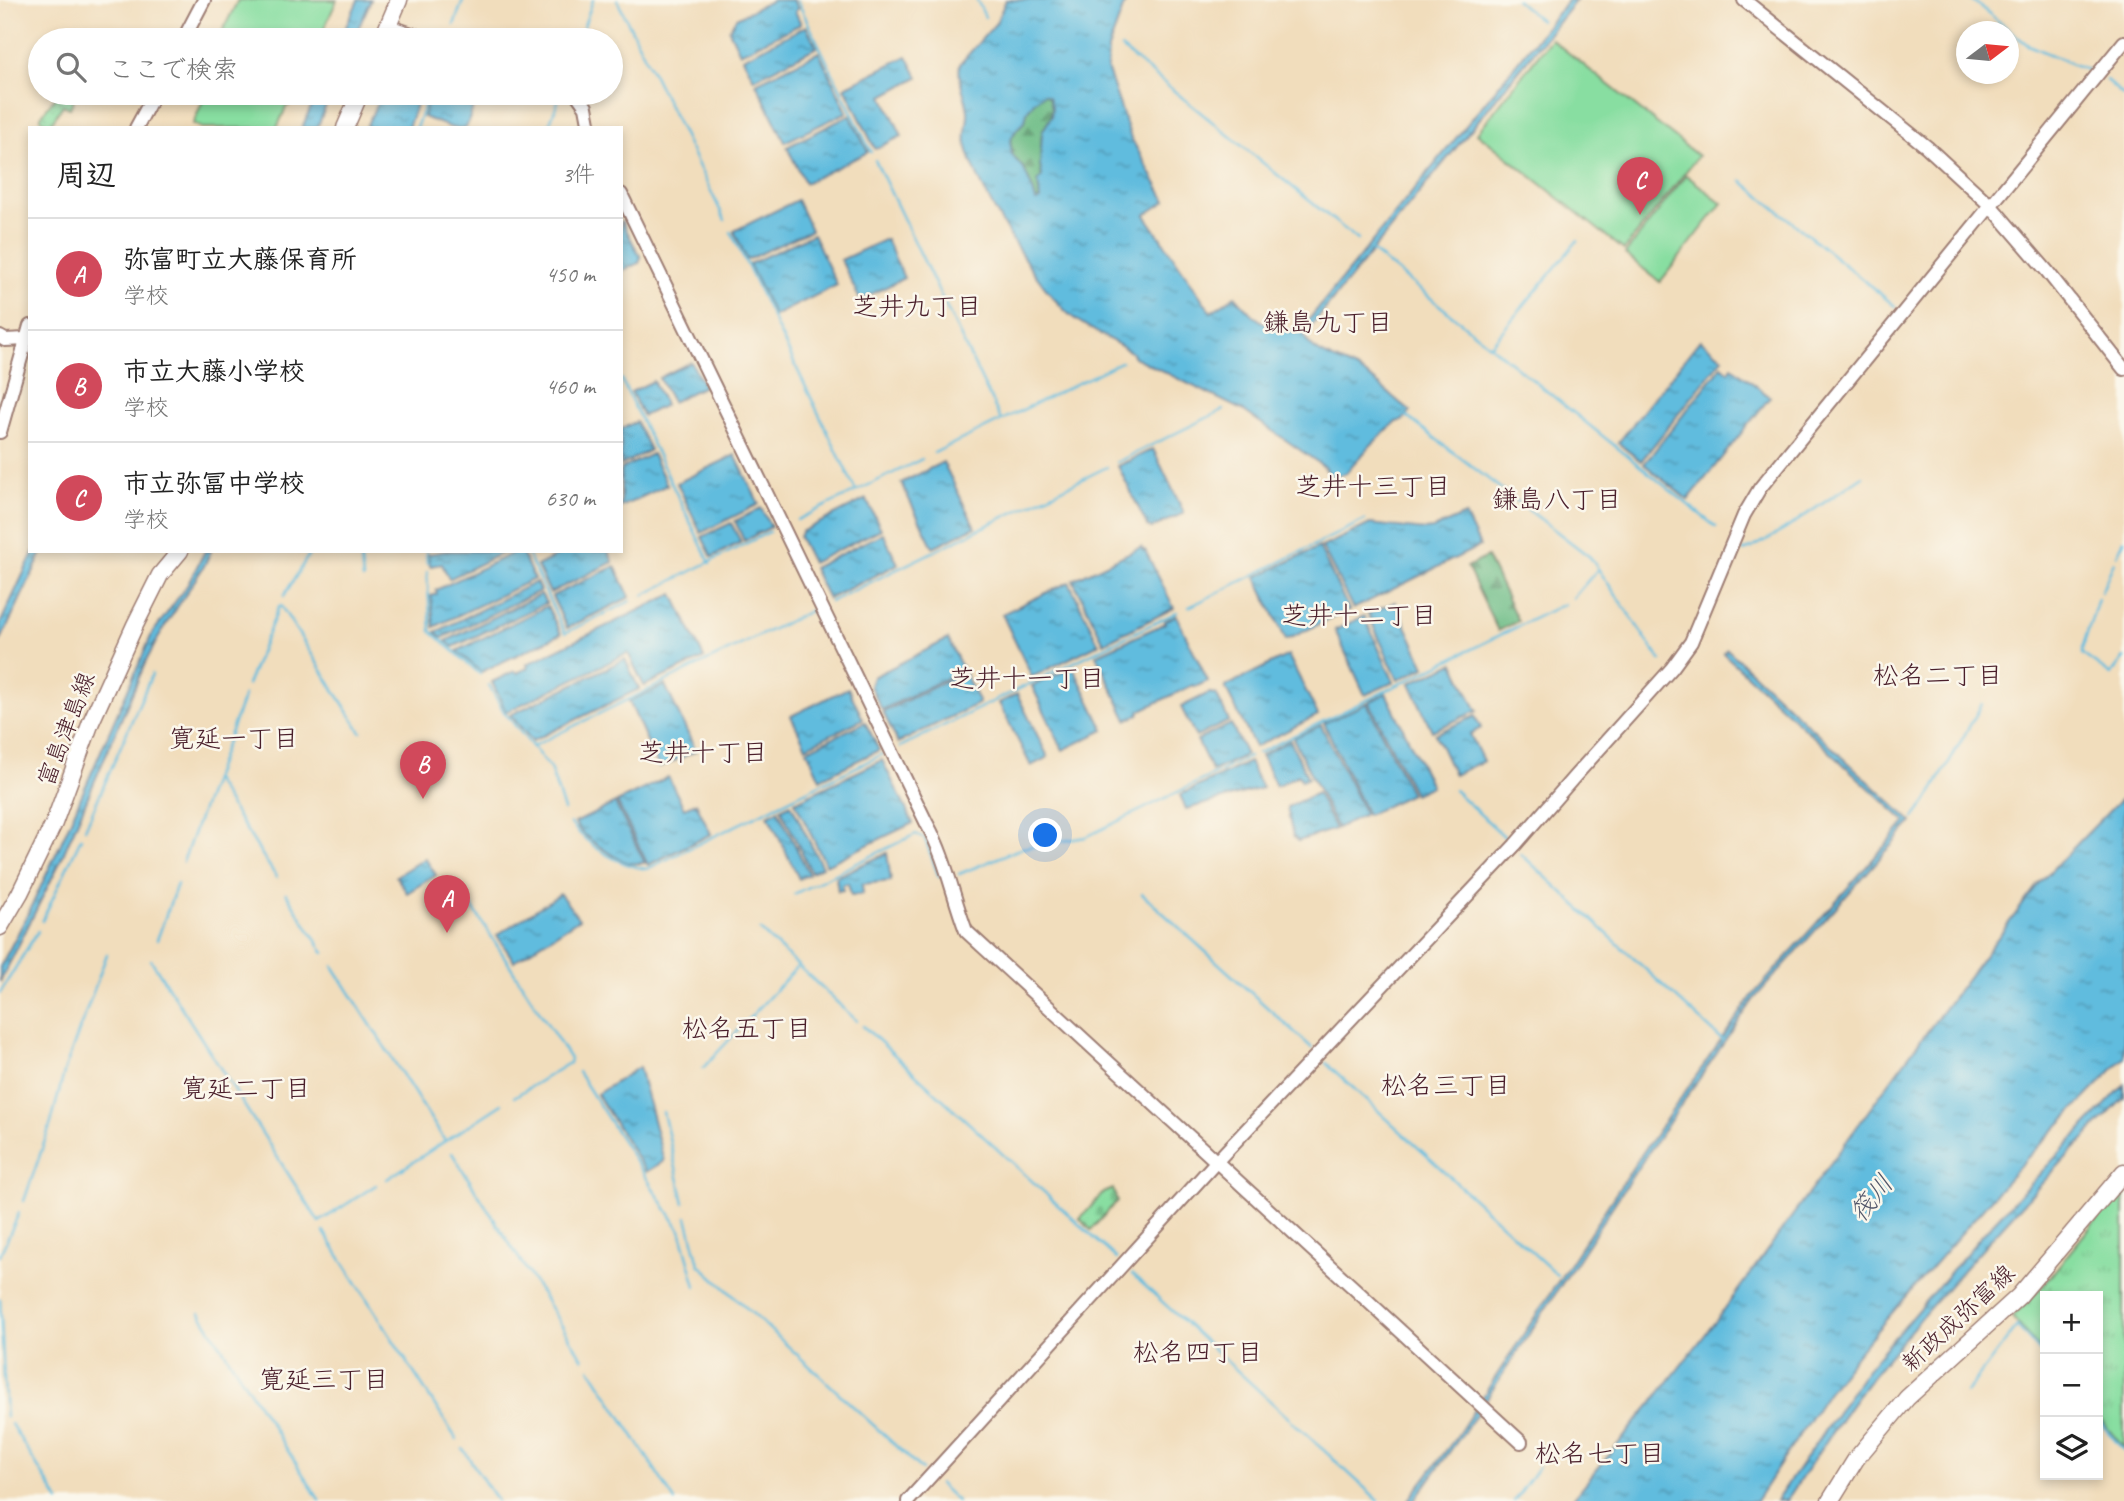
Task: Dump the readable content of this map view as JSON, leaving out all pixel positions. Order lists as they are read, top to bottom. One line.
{"streets":{"main road":["富島津島線","新政成弥富線"]},"districts":["芝井九丁目","鎌島九丁目","芝井十三丁目","鎌島八丁目","芝井十二丁目","松名二丁目","芝井十一丁目","寛延一丁目","芝井十丁目","松名五丁目","松名三丁目","寛延二丁目","松名四丁目","寛延三丁目","松名七丁目"],"water":["筏川"],"north":"right","page":{"search":"ここで検索","heading":["周辺","3件"],"pins":["C","B","A"],"list":[{"mark":"A","name":"弥富町立大藤保育所","note":"学校","value":"450 m"},{"mark":"B","name":"市立大藤小学校","note":"学校","value":"460 m"},{"mark":"C","name":"市立弥冨中学校","note":"学校","value":"630 m"}],"map_buttons":["+","−"]}}
